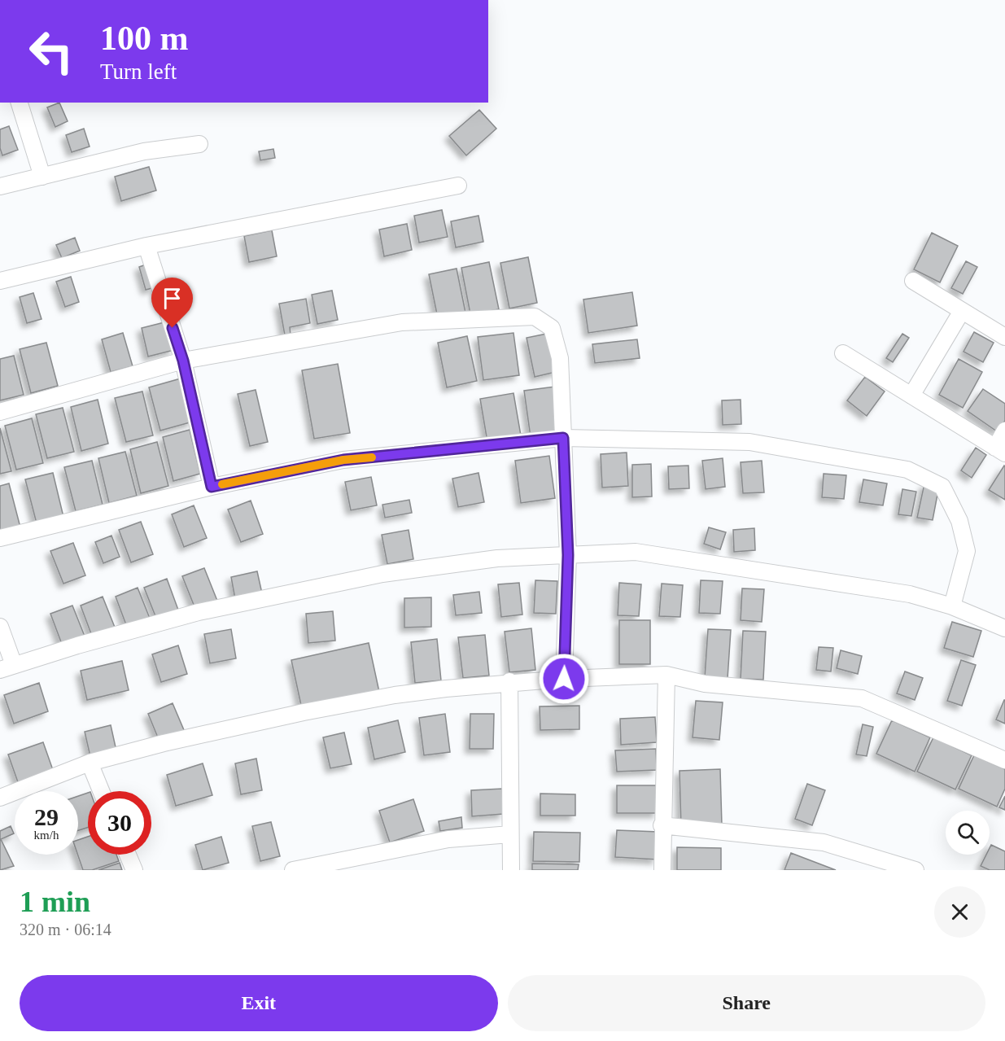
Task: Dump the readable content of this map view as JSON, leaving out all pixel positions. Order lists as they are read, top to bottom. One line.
{"page":{"turn":["100 m","Turn left"],"speed":"29 km/h","limit":"30","heading":["1 min","320 m · 06:14"],"buttons":["Exit","Share"]}}
